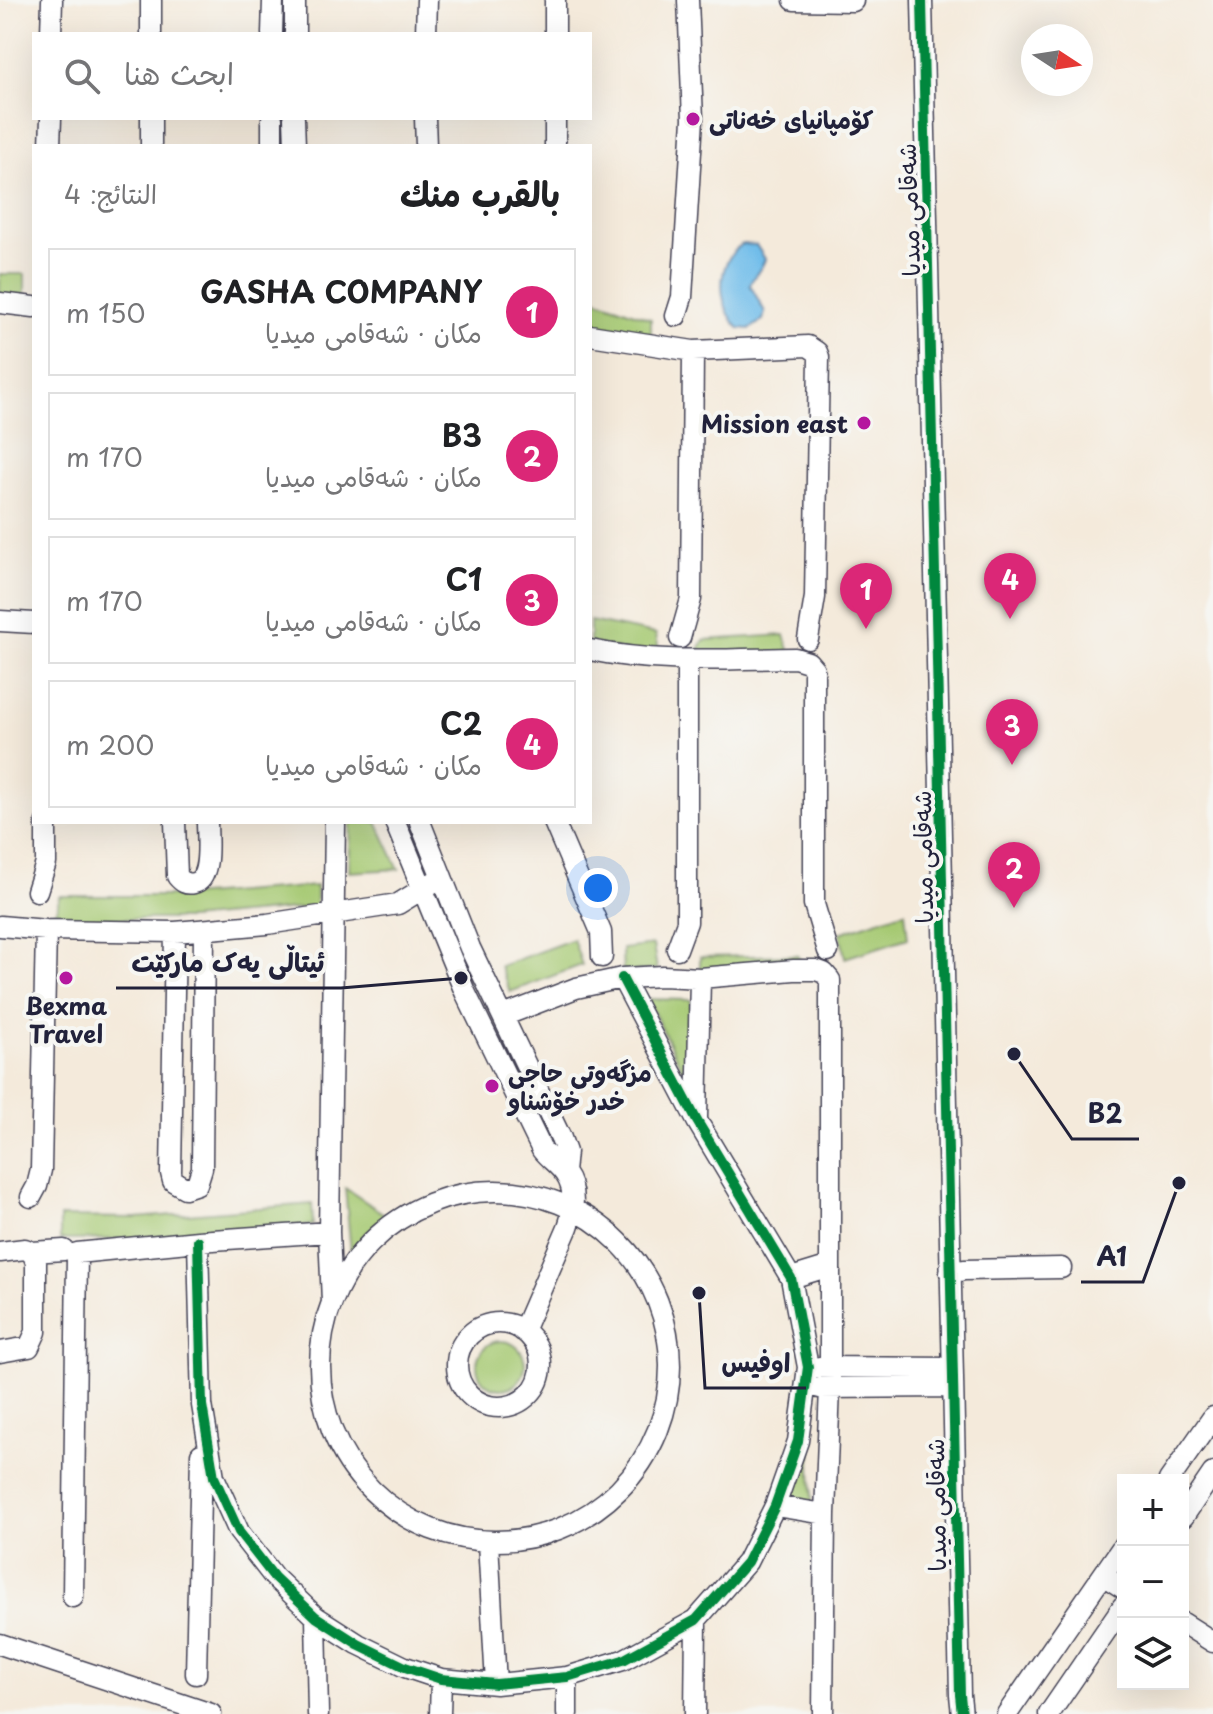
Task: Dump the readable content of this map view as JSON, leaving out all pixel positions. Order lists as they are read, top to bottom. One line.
{"streets":{"street":["شەقامی میدیا"]},"places":["کۆمپانیای خەناتی","Mission east","Bexma Travel","ئیتاڵی یەک مارکێت","B2","مزگه‌وتی حاجی خدر خۆشناو","A1","اوفيس"],"north":"right","page":{"search":"ابحث هنا","heading":["بالقرب منك","النتائج: 4"],"list":[{"mark":"1","name":"GASHA COMPANY","note":"مكان · شەقامی میدیا","value":"150 m"},{"mark":"2","name":"B3","note":"مكان · شەقامی میدیا","value":"170 m"},{"mark":"3","name":"C1","note":"مكان · شەقامی میدیا","value":"170 m"},{"mark":"4","name":"C2","note":"مكان · شەقامی میدیا","value":"200 m"}],"pins":["4","1","3","2"],"map_buttons":["+","−"]}}
